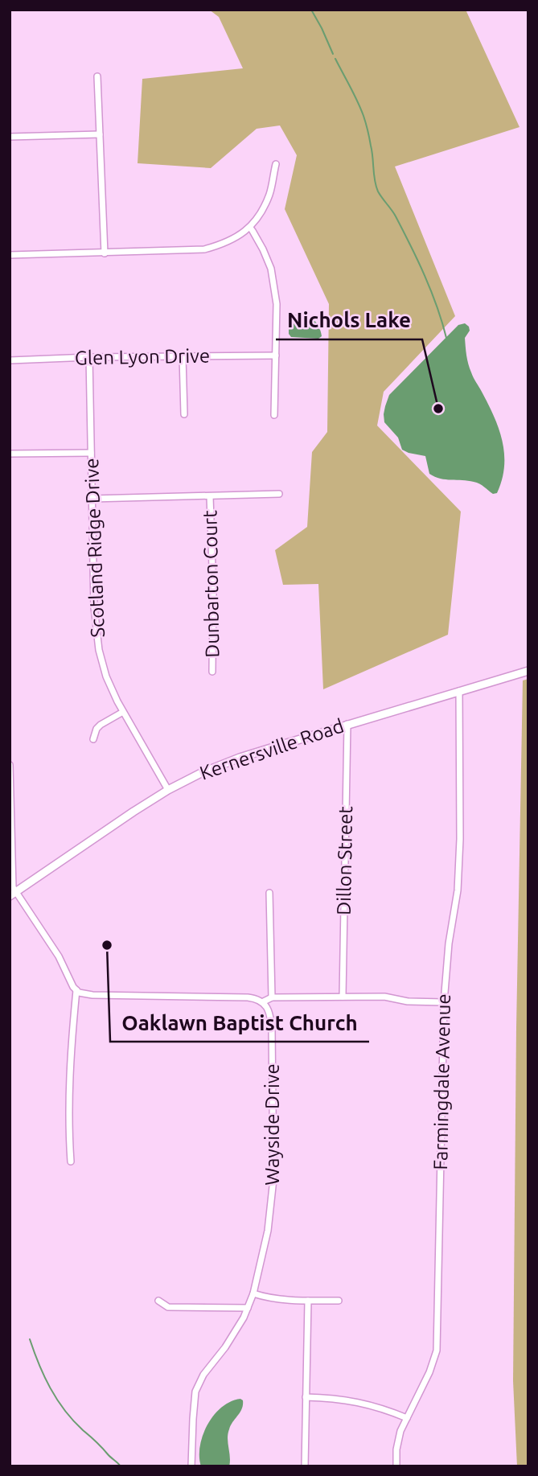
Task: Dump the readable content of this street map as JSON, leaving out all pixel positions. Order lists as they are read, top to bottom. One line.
{"streets":{"main road":["Kernersville Road"],"street":["Glen Lyon Drive","Scotland Ridge Drive","Dunbarton Court","Dillon Street","Farmingdale Avenue","Wayside Drive"]},"crossings":[["Glen Lyon Drive","Scotland Ridge Drive"],["Scotland Ridge Drive","Kernersville Road"],["Kernersville Road","Dillon Street"],["Kernersville Road","Farmingdale Avenue"]],"places":["Nichols Lake","Oaklawn Baptist Church"]}
